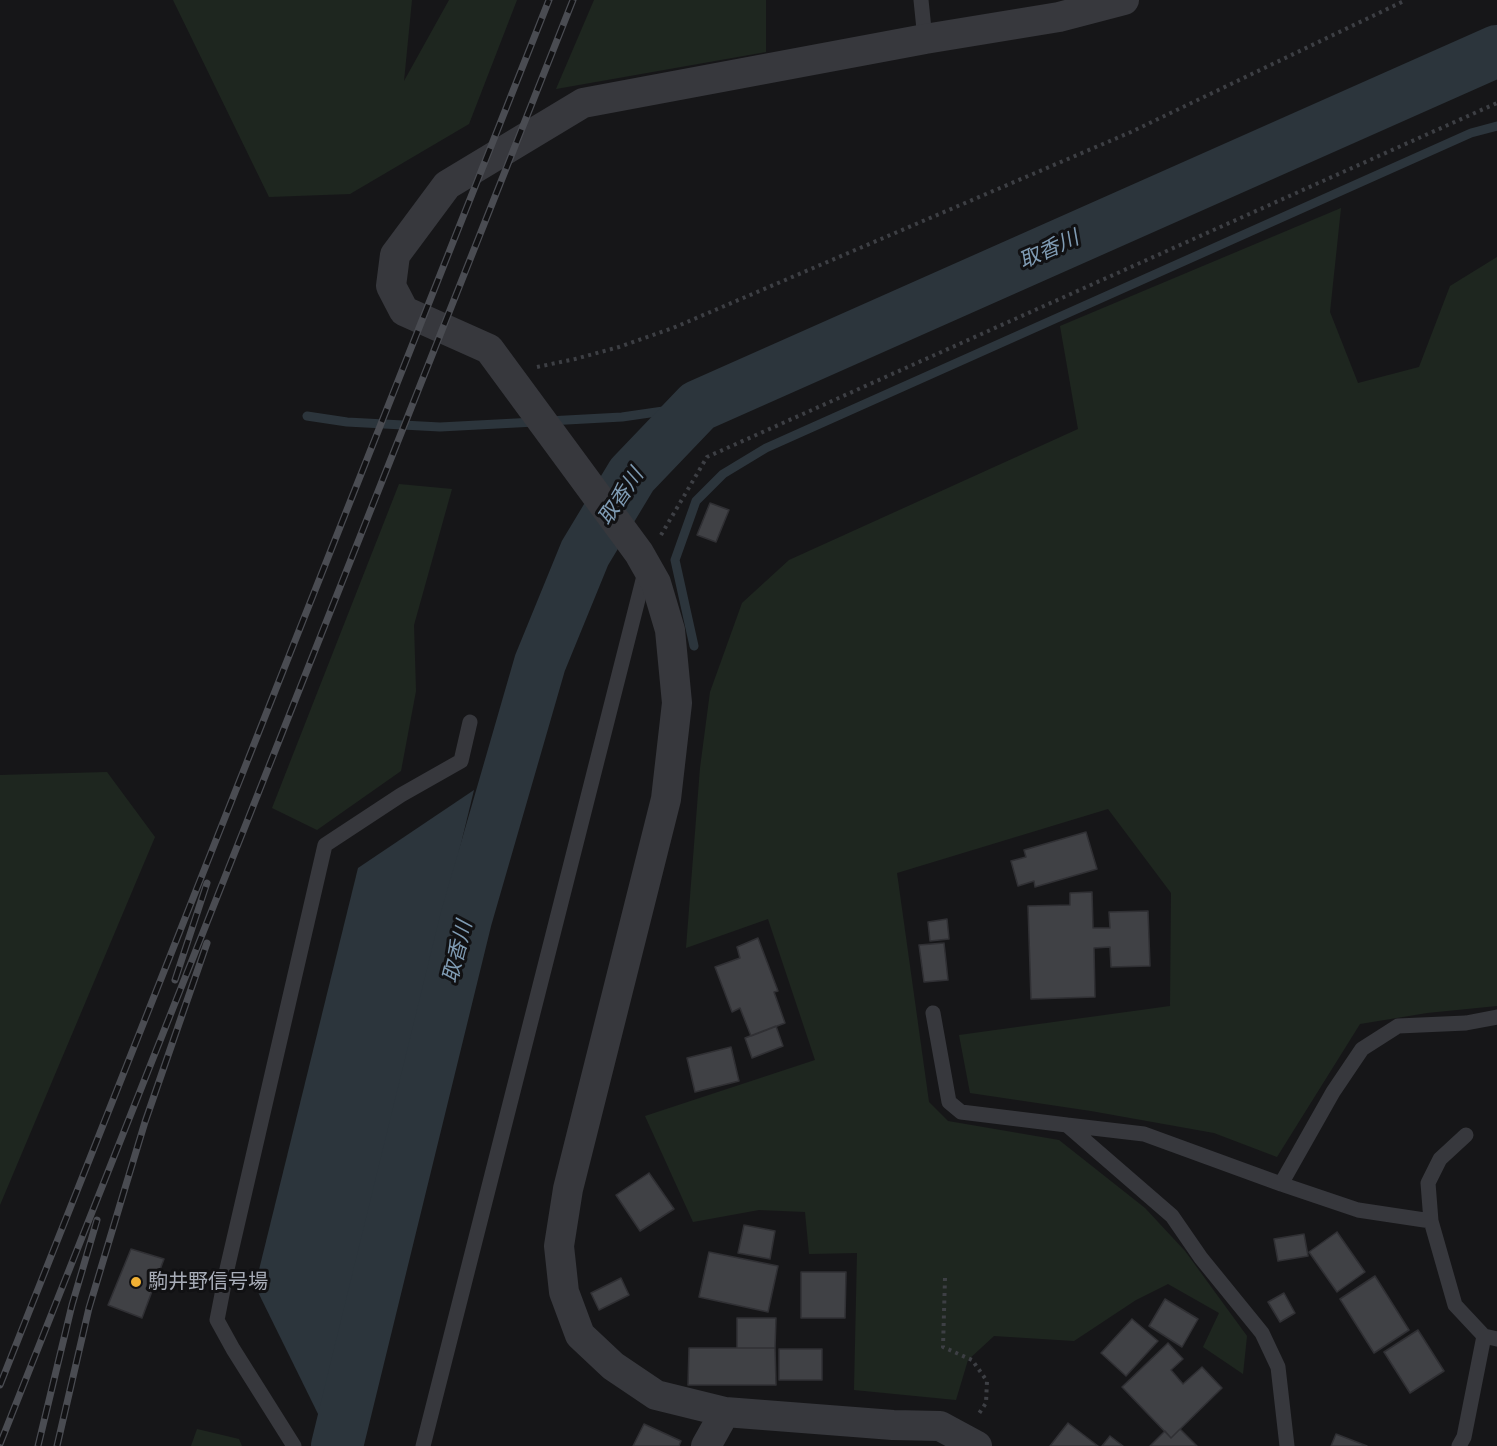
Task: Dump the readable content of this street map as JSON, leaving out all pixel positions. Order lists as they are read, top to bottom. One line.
{"water":["取香川"],"places":["駒井野信号場"]}
